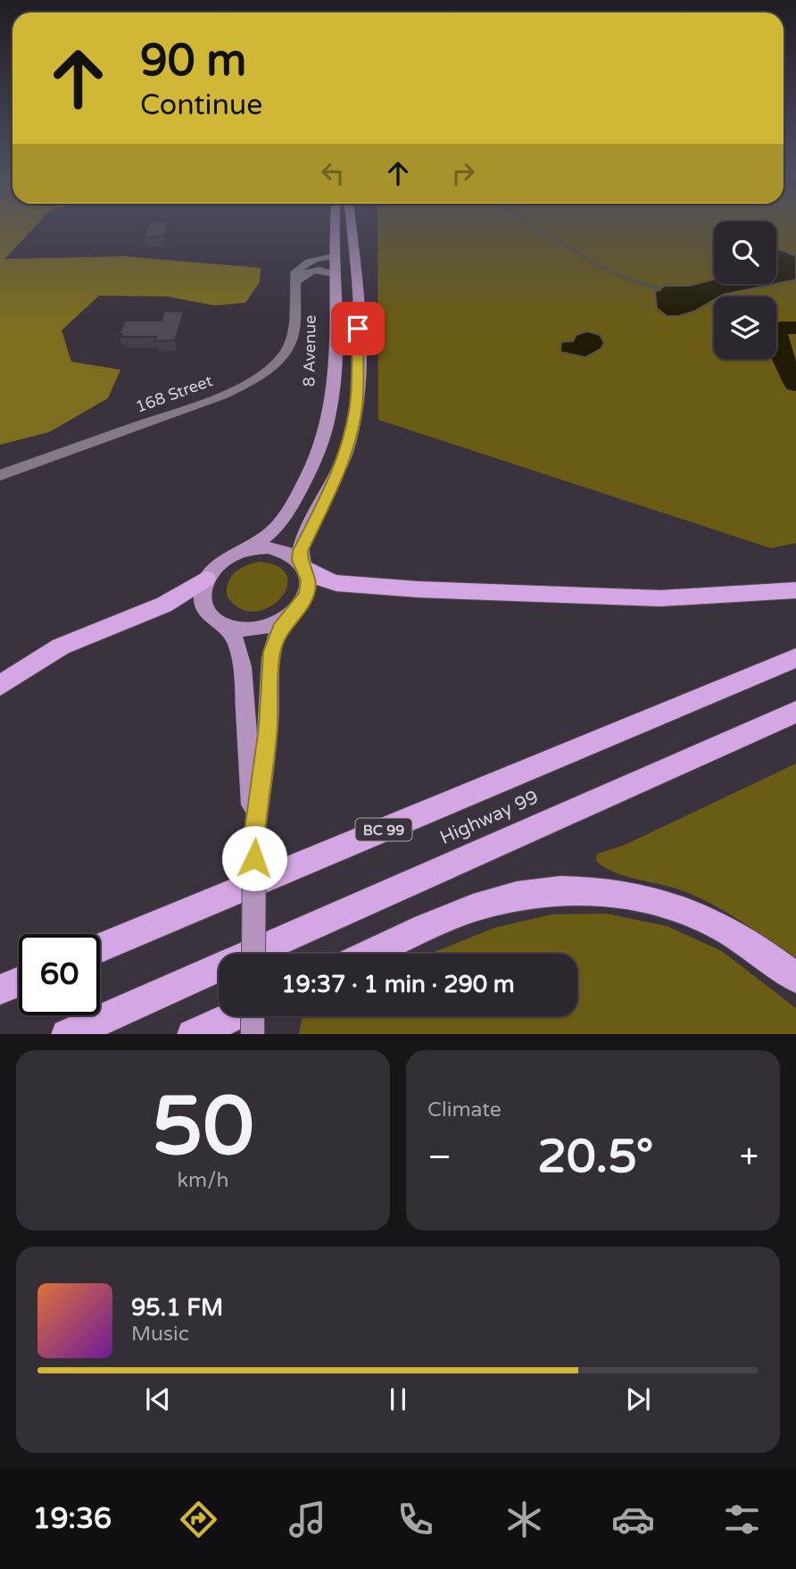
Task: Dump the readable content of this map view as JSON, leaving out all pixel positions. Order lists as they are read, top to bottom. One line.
{"streets":{"highway":["Highway 99","BC 99"],"main road":["8 Avenue","168 Street"]},"page":{"turn":["90 m","Continue"],"limit":"60","trip":"19:37 · 1 min · 290 m","tile":[["50","km/h"],"Climate"],"heat":["−","20.5°","+"],"song":["95.1 FM","Music"],"tabs":"19:36"}}
